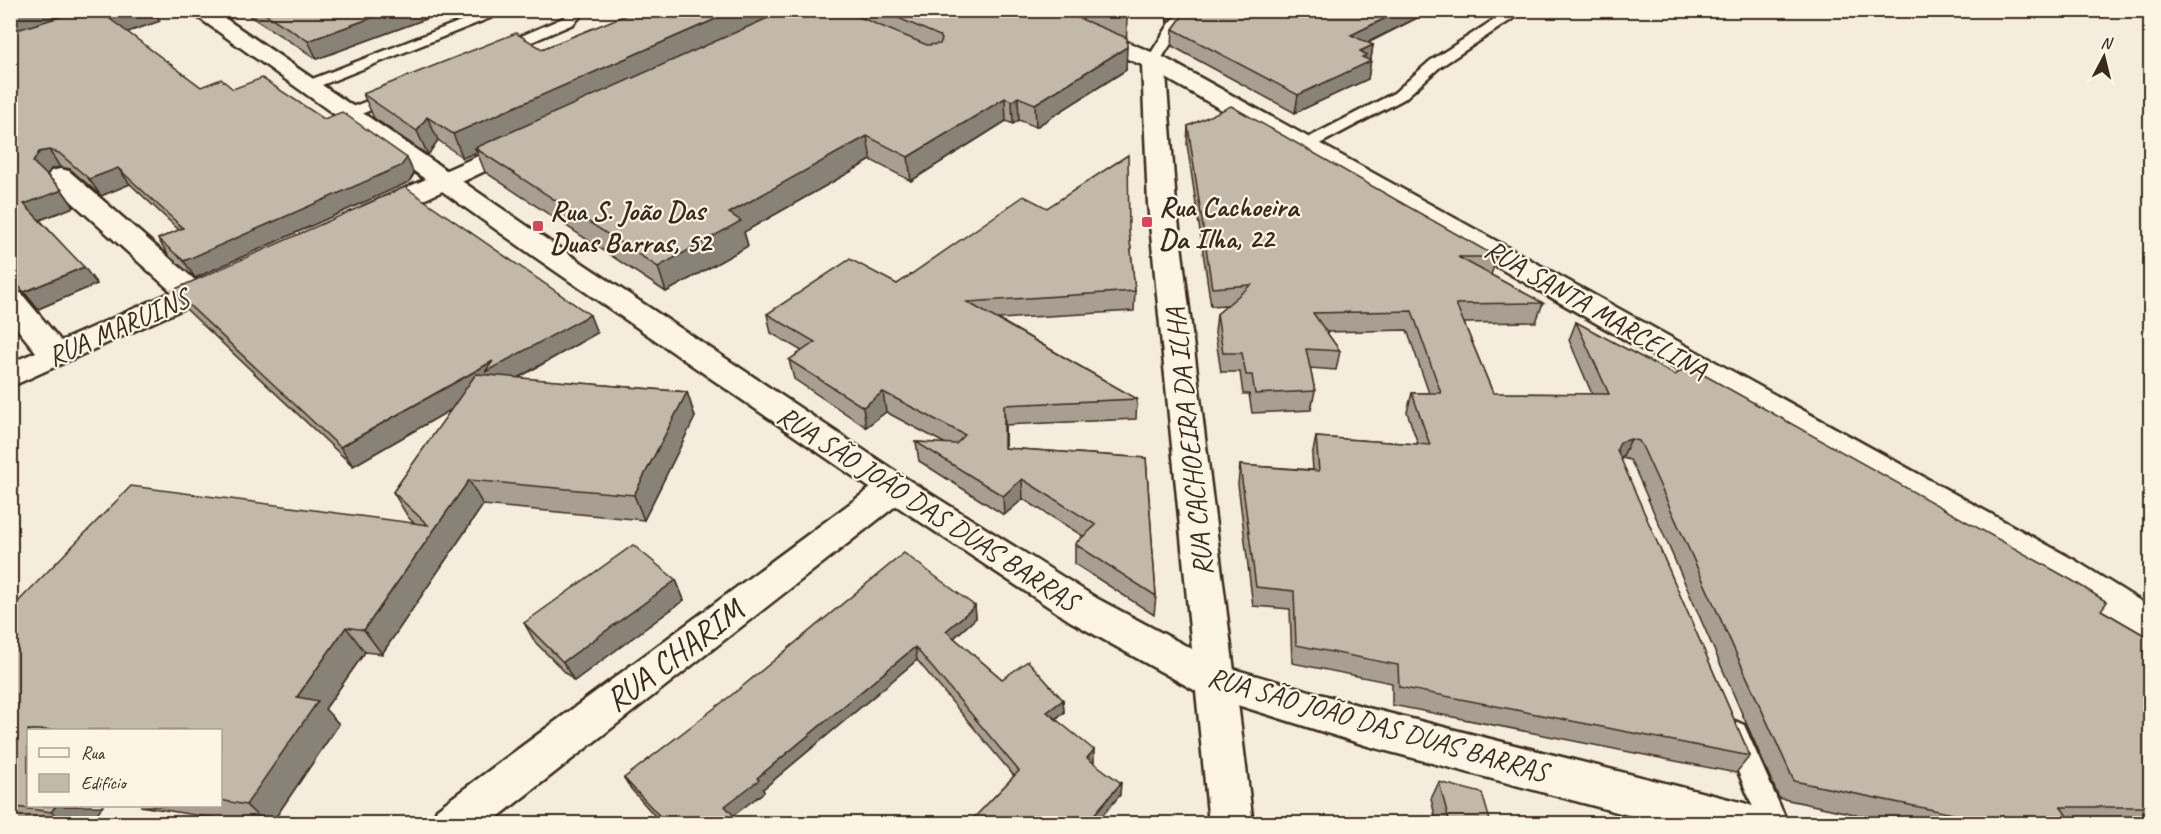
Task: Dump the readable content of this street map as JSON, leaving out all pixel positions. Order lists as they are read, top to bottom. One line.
{"streets":{"street":["RUA SANTA MARCELINA","RUA MARUINS","RUA CACHOEIRA DA ILHA","RUA SÃO JOÃO DAS DUAS BARRAS","RUA CHARIM"]},"crossings":[["RUA SANTA MARCELINA","RUA CACHOEIRA DA ILHA"],["RUA CACHOEIRA DA ILHA","RUA SÃO JOÃO DAS DUAS BARRAS"],["RUA SÃO JOÃO DAS DUAS BARRAS","RUA CHARIM"]],"places":{"transit":["Rua Cachoeira Da Ilha, 22","Rua S. João Das Duas Barras, 52"]},"legend":["Rua","Edifício"],"north":"top"}
